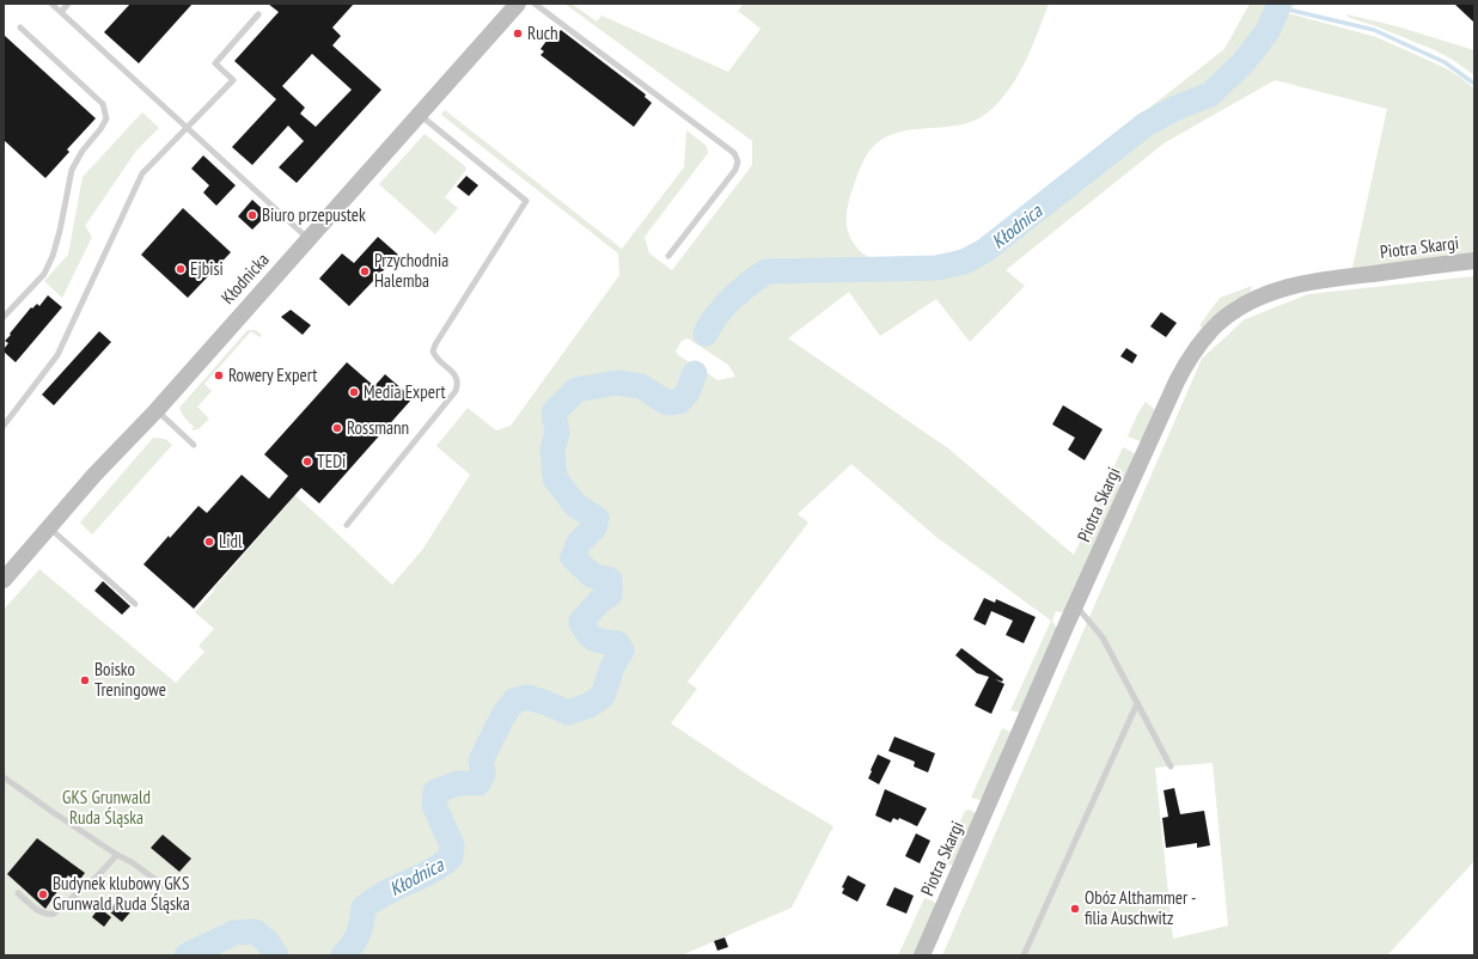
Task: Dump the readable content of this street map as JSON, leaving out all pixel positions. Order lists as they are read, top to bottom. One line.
{"streets":{"street":["Piotra Skargi","Kłodnicka"]},"water":["Kłodnica"],"parks":["GKS Grunwald Ruda Śląska"],"places":["Ruch","Biuro przepustek","Ejbisi","Przychodnia Halemba","Rowery Expert","Media Expert","Rossmann","TEDi","Lidl","Boisko Treningowe","Budynek klubowy GKS Grunwald Ruda Śląska","Obóz Althammer - filia Auschwitz"]}
